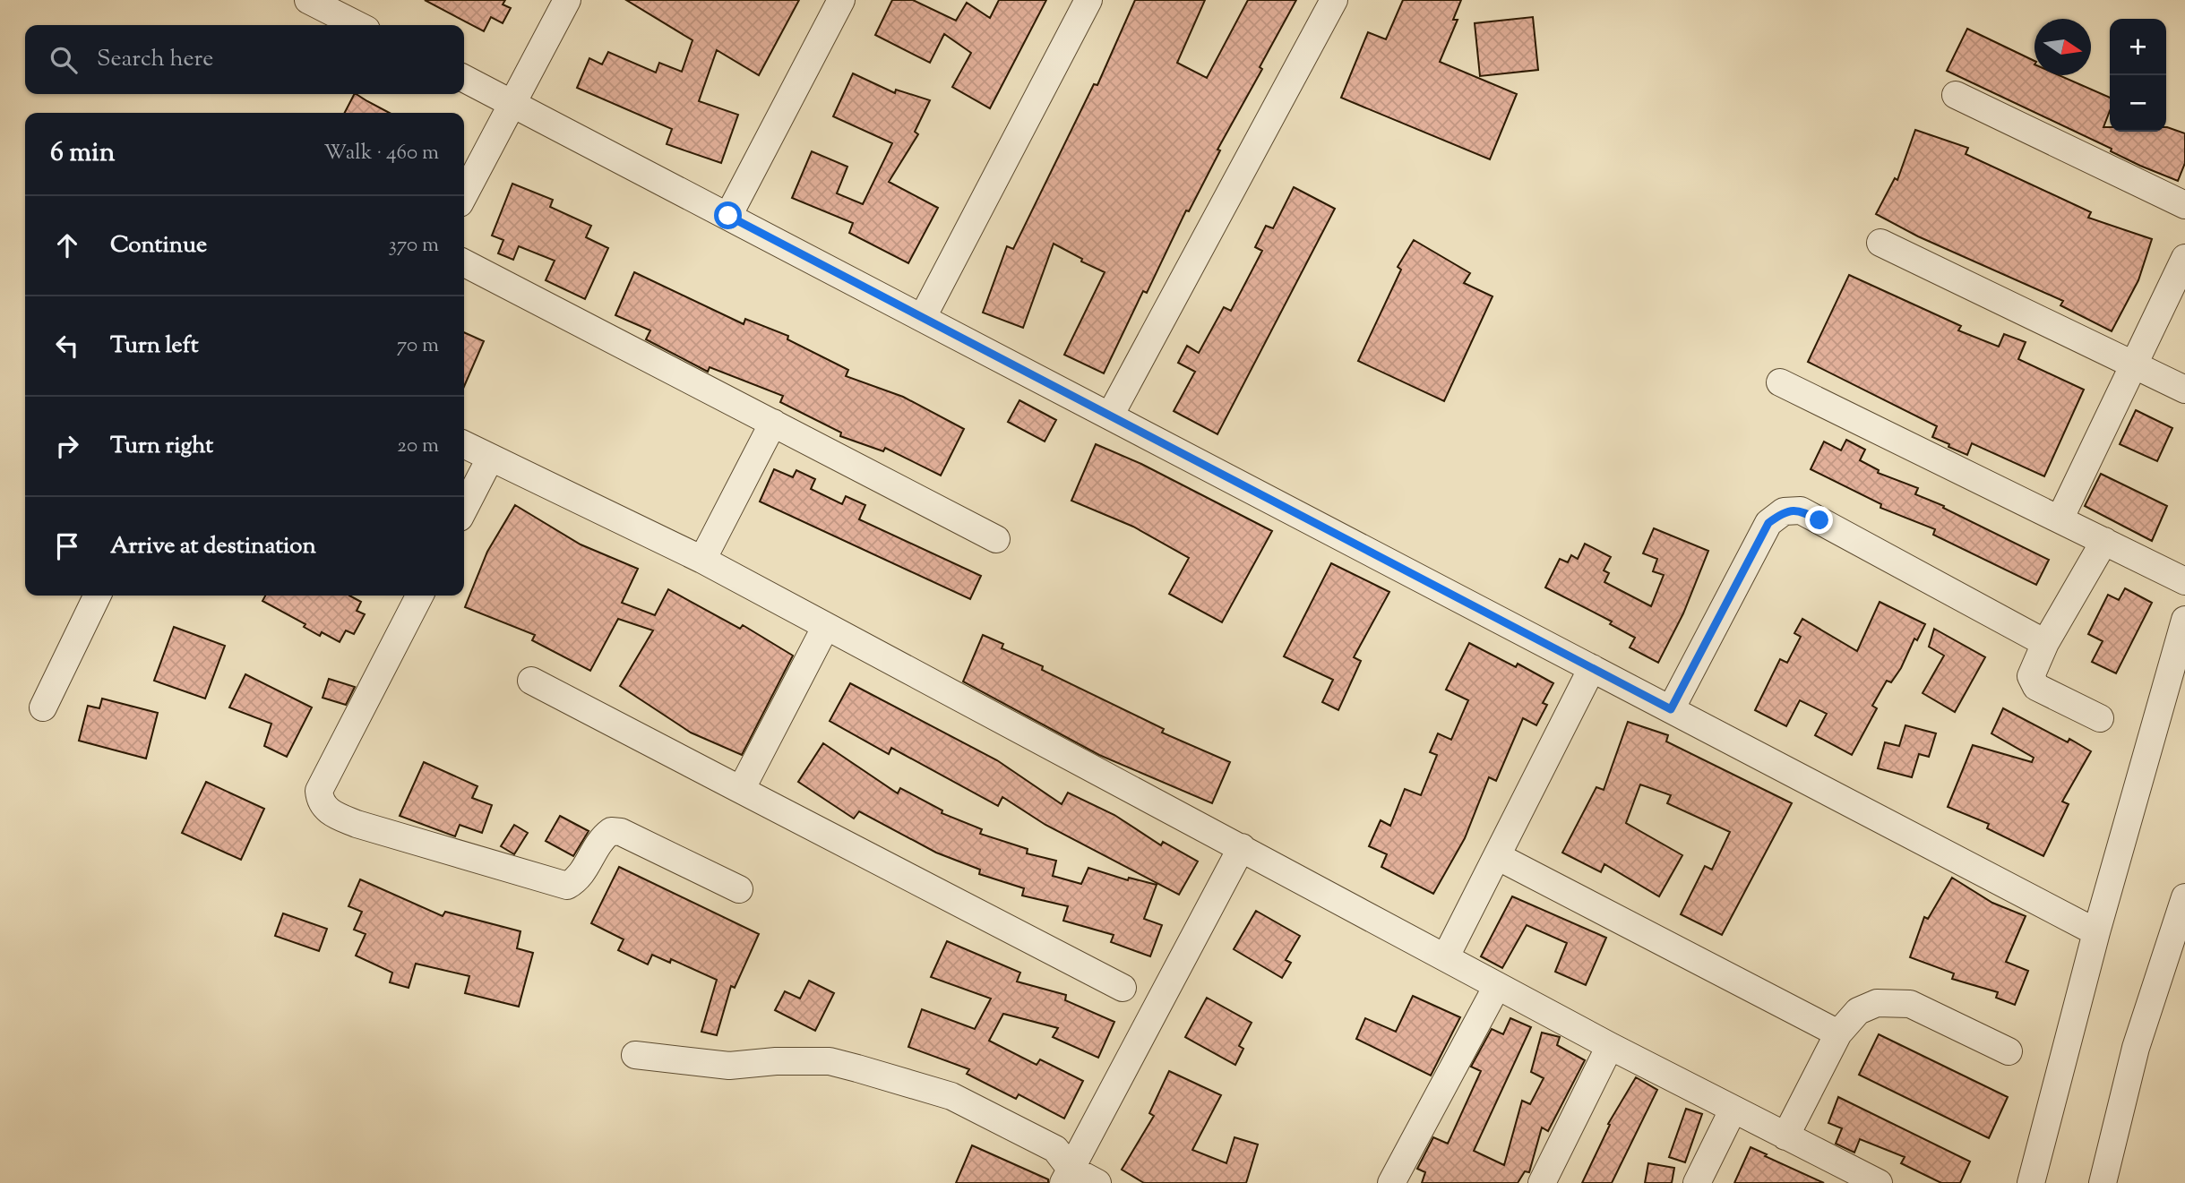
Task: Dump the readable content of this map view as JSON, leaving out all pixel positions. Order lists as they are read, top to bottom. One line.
{"north":"right","page":{"map_buttons":["+","−"],"search":"Search here","heading":["6 min","Walk · 460 m"],"list":[["Continue","370 m"],["Turn left","70 m"],["Turn right","20 m"],"Arrive at destination"]}}
